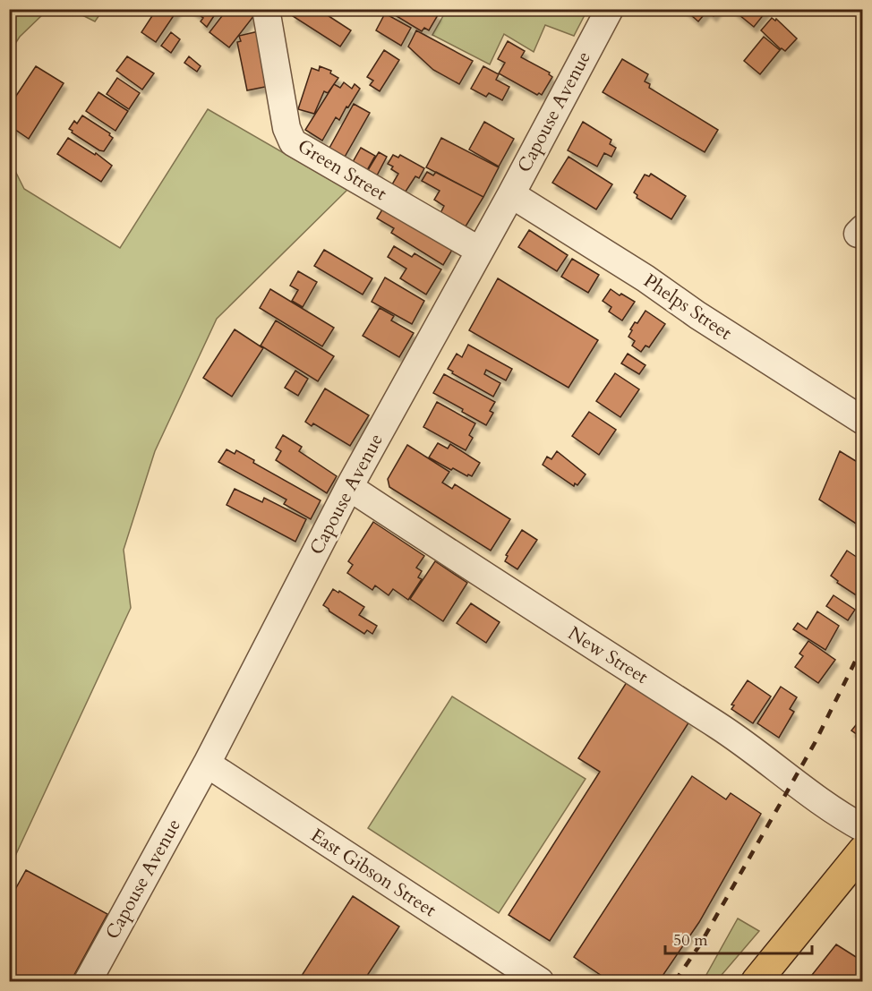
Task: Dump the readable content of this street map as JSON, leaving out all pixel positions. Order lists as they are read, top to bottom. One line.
{"streets":{"street":["Capouse Avenue","Green Street","Phelps Street","New Street","East Gibson Street"]},"crossings":[["Capouse Avenue","Green Street"],["Capouse Avenue","Phelps Street"],["Capouse Avenue","New Street"],["Capouse Avenue","East Gibson Street"]],"scale_bar":"50 m"}
